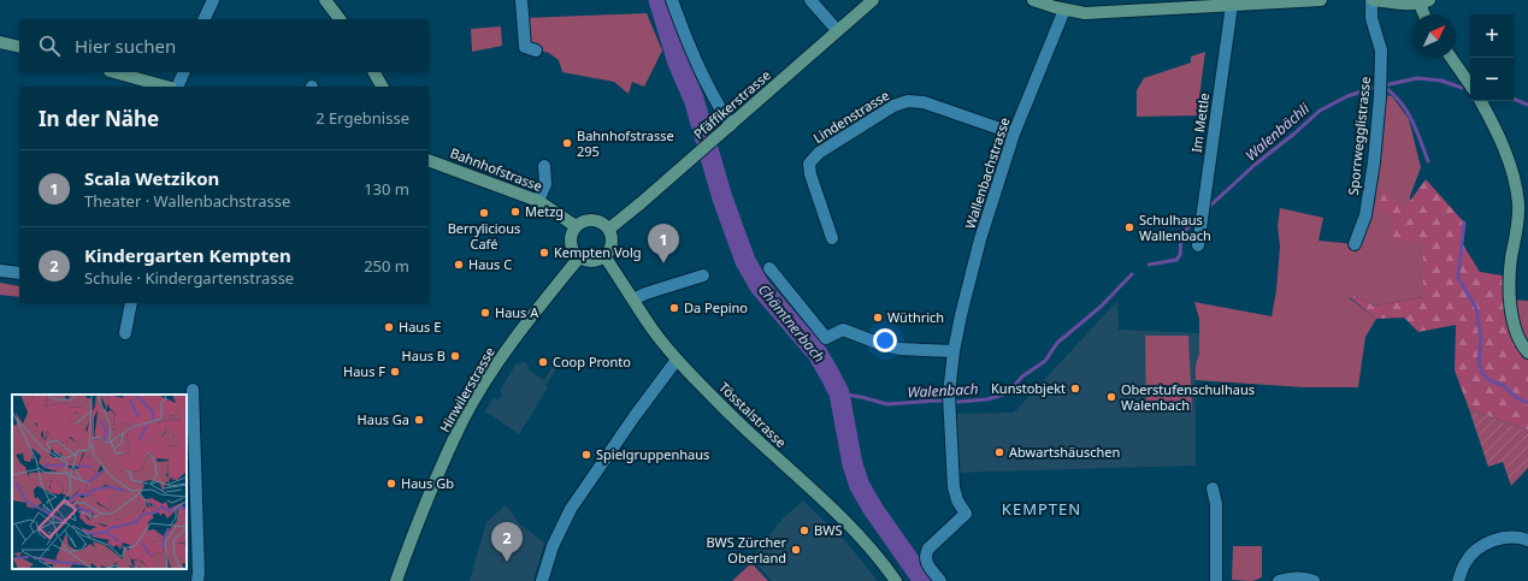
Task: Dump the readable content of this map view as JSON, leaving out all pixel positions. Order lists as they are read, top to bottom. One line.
{"streets":{"main road":["Pfäffikerstrasse","Bahnhofstrasse","Hinwilerstrasse","Tösstalstrasse"],"street":["Lindenstrasse","Im Mettle","Sporrwegglistrasse","Wallenbachstrasse"]},"crossings":[["Pfäffikerstrasse","Bahnhofstrasse"],["Pfäffikerstrasse","Hinwilerstrasse"],["Pfäffikerstrasse","Tösstalstrasse"],["Lindenstrasse","Wallenbachstrasse"],["Bahnhofstrasse","Hinwilerstrasse"],["Bahnhofstrasse","Tösstalstrasse"],["Hinwilerstrasse","Tösstalstrasse"]],"districts":["KEMPTEN"],"water":["Walenbächli","Chämtnerbach","Walenbach"],"places":["Bahnhofstrasse 295","Metzg","Berrylicious Café","Schulhaus Wallenbach","Kempten Volg","Haus C","Da Pepino","Haus A","Wüthrich","Haus E","Haus B","Coop Pronto","Haus F","Kunstobjekt","Oberstufenschulhaus Walenbach","Haus Ga","Abwartshäuschen","Spielgruppenhaus","Haus Gb","BWS","BWS Zürcher Oberland"],"north":"top right","page":{"map_buttons":["+","−"],"search":"Hier suchen","heading":["In der Nähe","2 Ergebnisse"],"list":[{"mark":"1","name":"Scala Wetzikon","note":"Theater · Wallenbachstrasse","value":"130 m"},{"mark":"2","name":"Kindergarten Kempten","note":"Schule · Kindergartenstrasse","value":"250 m"}],"pins":["1","2"]}}
